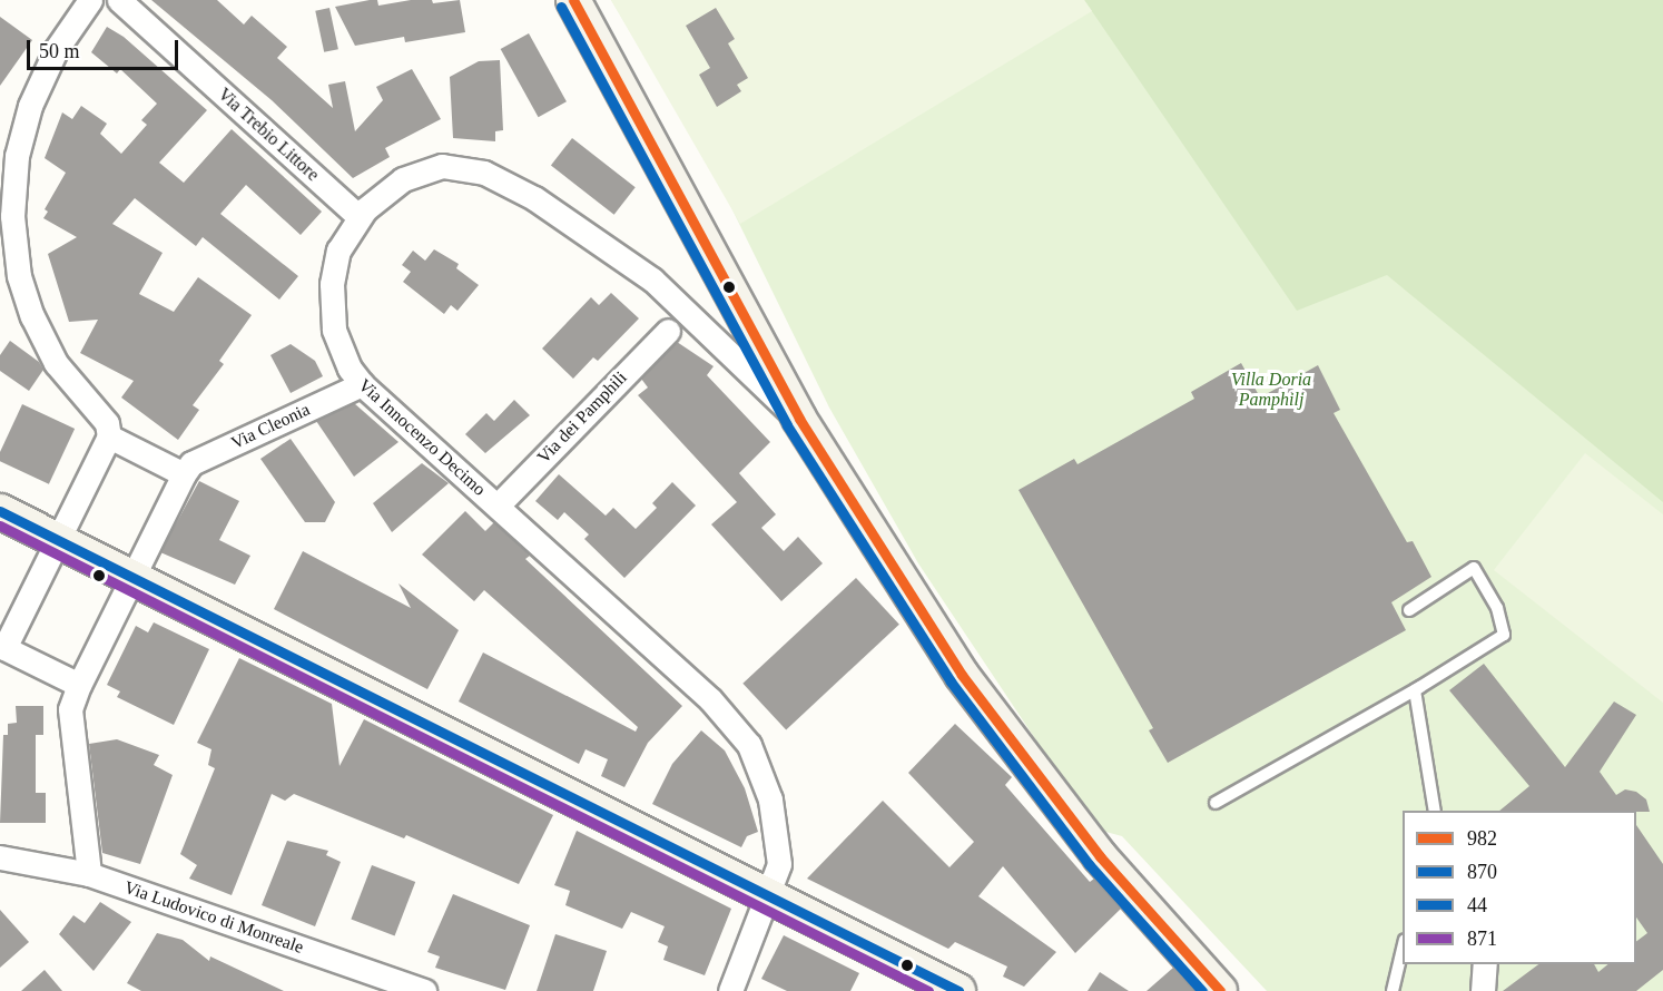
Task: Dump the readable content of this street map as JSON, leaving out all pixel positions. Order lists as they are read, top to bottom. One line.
{"streets":{"street":["Via Trebio Littore","Via dei Pamphili","Via Cleonia","Via Innocenzo Decimo","Via Ludovico di Monreale"]},"crossings":[["Via Trebio Littore","Via Innocenzo Decimo"],["Via dei Pamphili","Via Innocenzo Decimo"],["Via Cleonia","Via Innocenzo Decimo"]],"parks":["Villa Doria Pamphilj"],"lines":["transit line 982","transit line 870","transit line 44","transit line 871"],"legend":["982","870","44","871"],"scale_bar":"50 m"}
